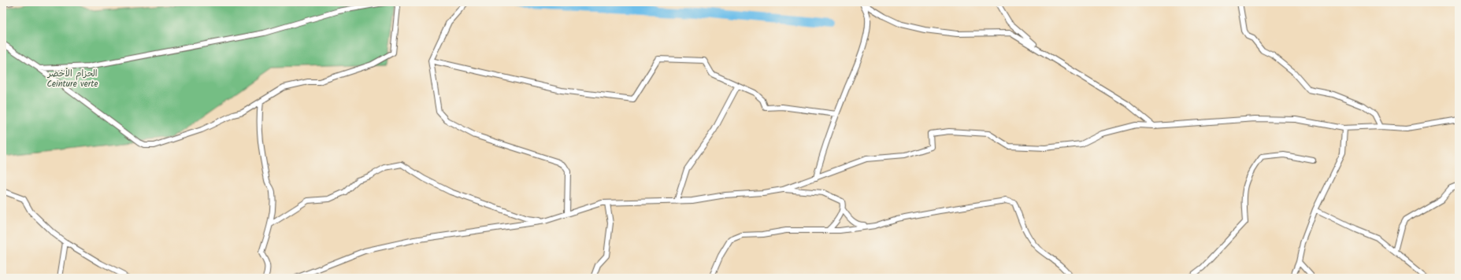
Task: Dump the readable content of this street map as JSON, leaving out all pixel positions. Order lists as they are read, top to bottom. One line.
{"parks":["الحزام الأخضر Ceinture verte"]}
